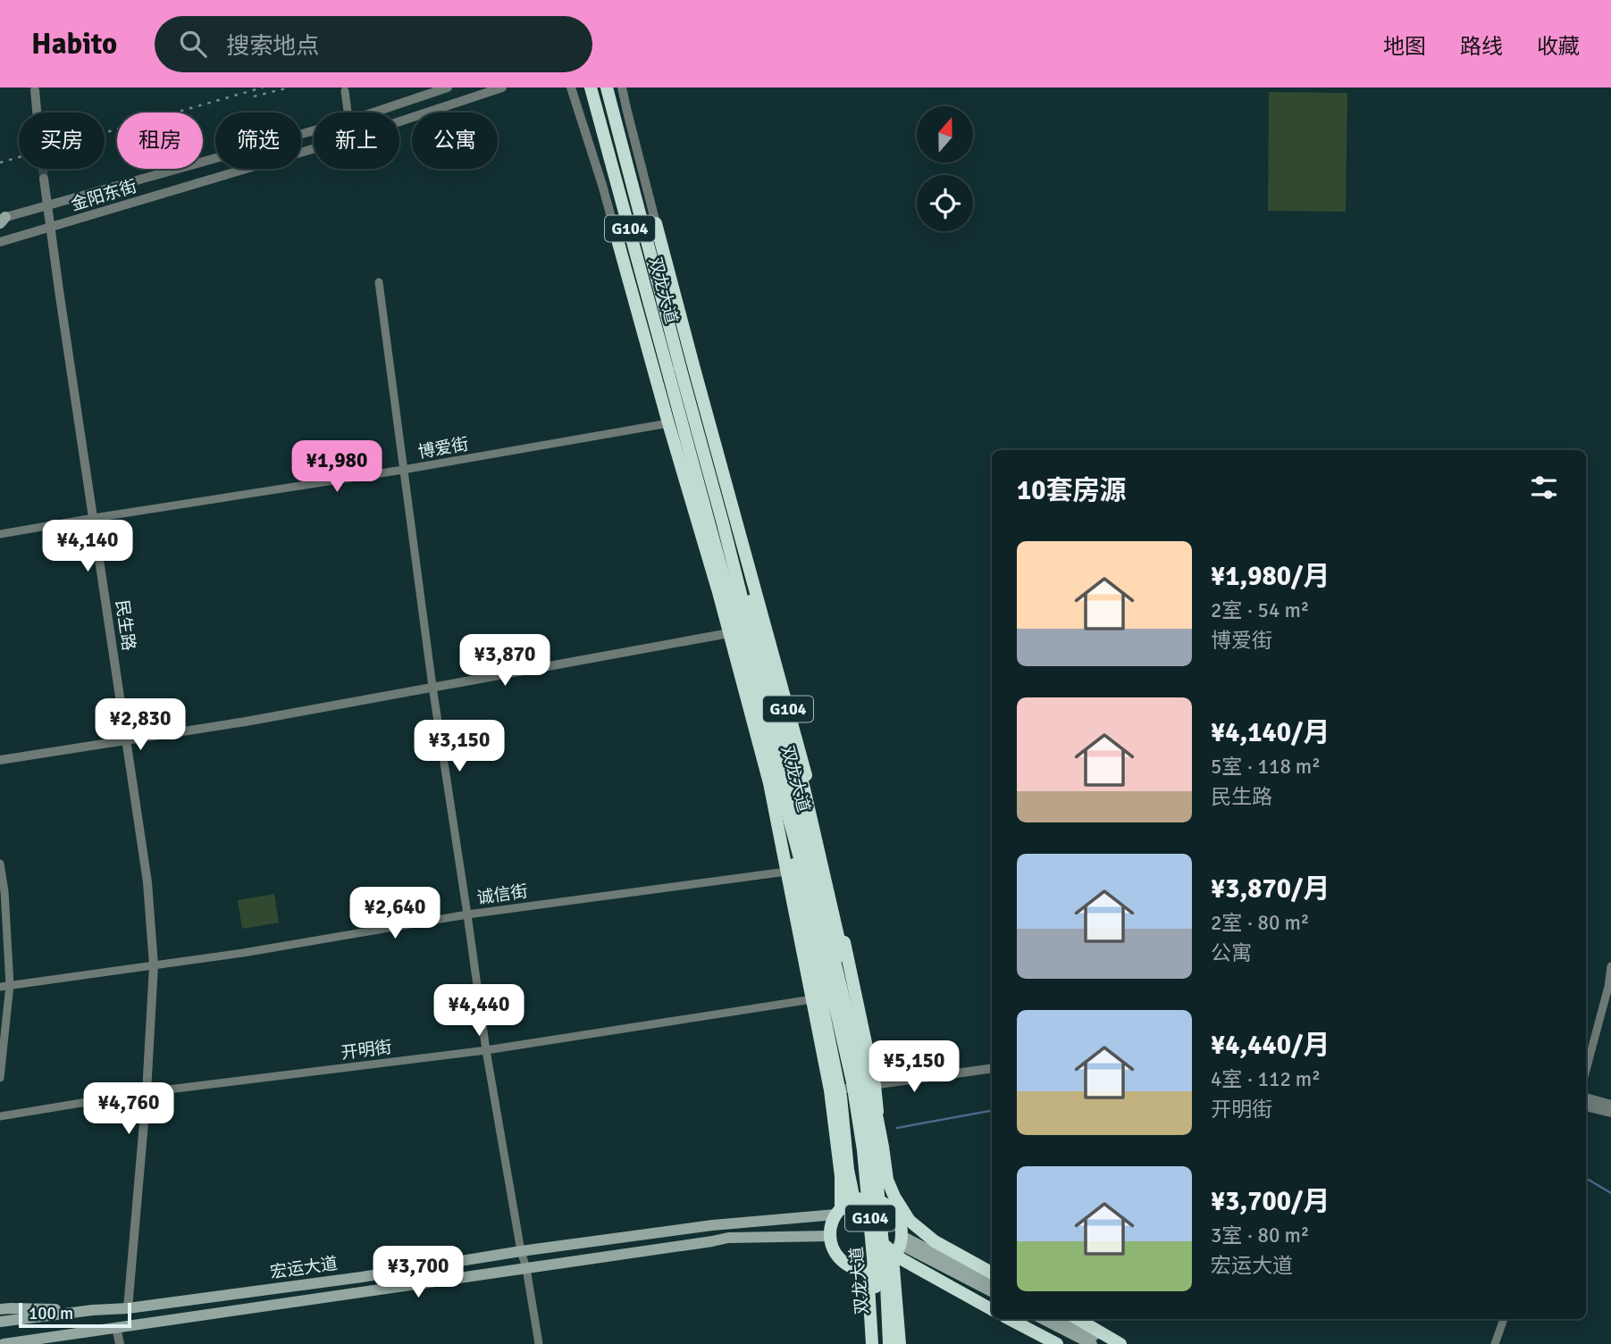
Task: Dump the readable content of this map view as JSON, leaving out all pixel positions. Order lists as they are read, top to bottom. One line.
{"streets":{"highway":["G104","双龙大道"],"main road":["宏运大道"],"street":["金阳东街","博爱街","民生路","诚信街","开明街"]},"crossings":[["金阳东街","民生路"],["双龙大道","博爱街"],["双龙大道","诚信街"],["双龙大道","开明街"],["双龙大道","宏运大道"],["博爱街","民生路"],["民生路","诚信街"],["民生路","开明街"],["民生路","宏运大道"]],"scale_bar":"100 m","north":"top","page":{"header":"Habito","search":"搜索地点","nav":["地图","路线","收藏"],"chip":["买房","租房","筛选","新上","公寓"],"price":["¥1,980","¥4,140","¥3,870","¥2,830","¥3,150","¥2,640","¥4,440","¥5,150","¥4,760","¥3,700"],"heading":"10套房源","list":[{"name":"¥1,980/月","note":"2室 · 54 m² · 博爱街"},{"name":"¥4,140/月","note":"5室 · 118 m² · 民生路"},{"name":"¥3,870/月","note":"2室 · 80 m² · 公寓"},{"name":"¥4,440/月","note":"4室 · 112 m² · 开明街"},{"name":"¥3,700/月","note":"3室 · 80 m² · 宏运大道"}],"scale":"100 m"}}
